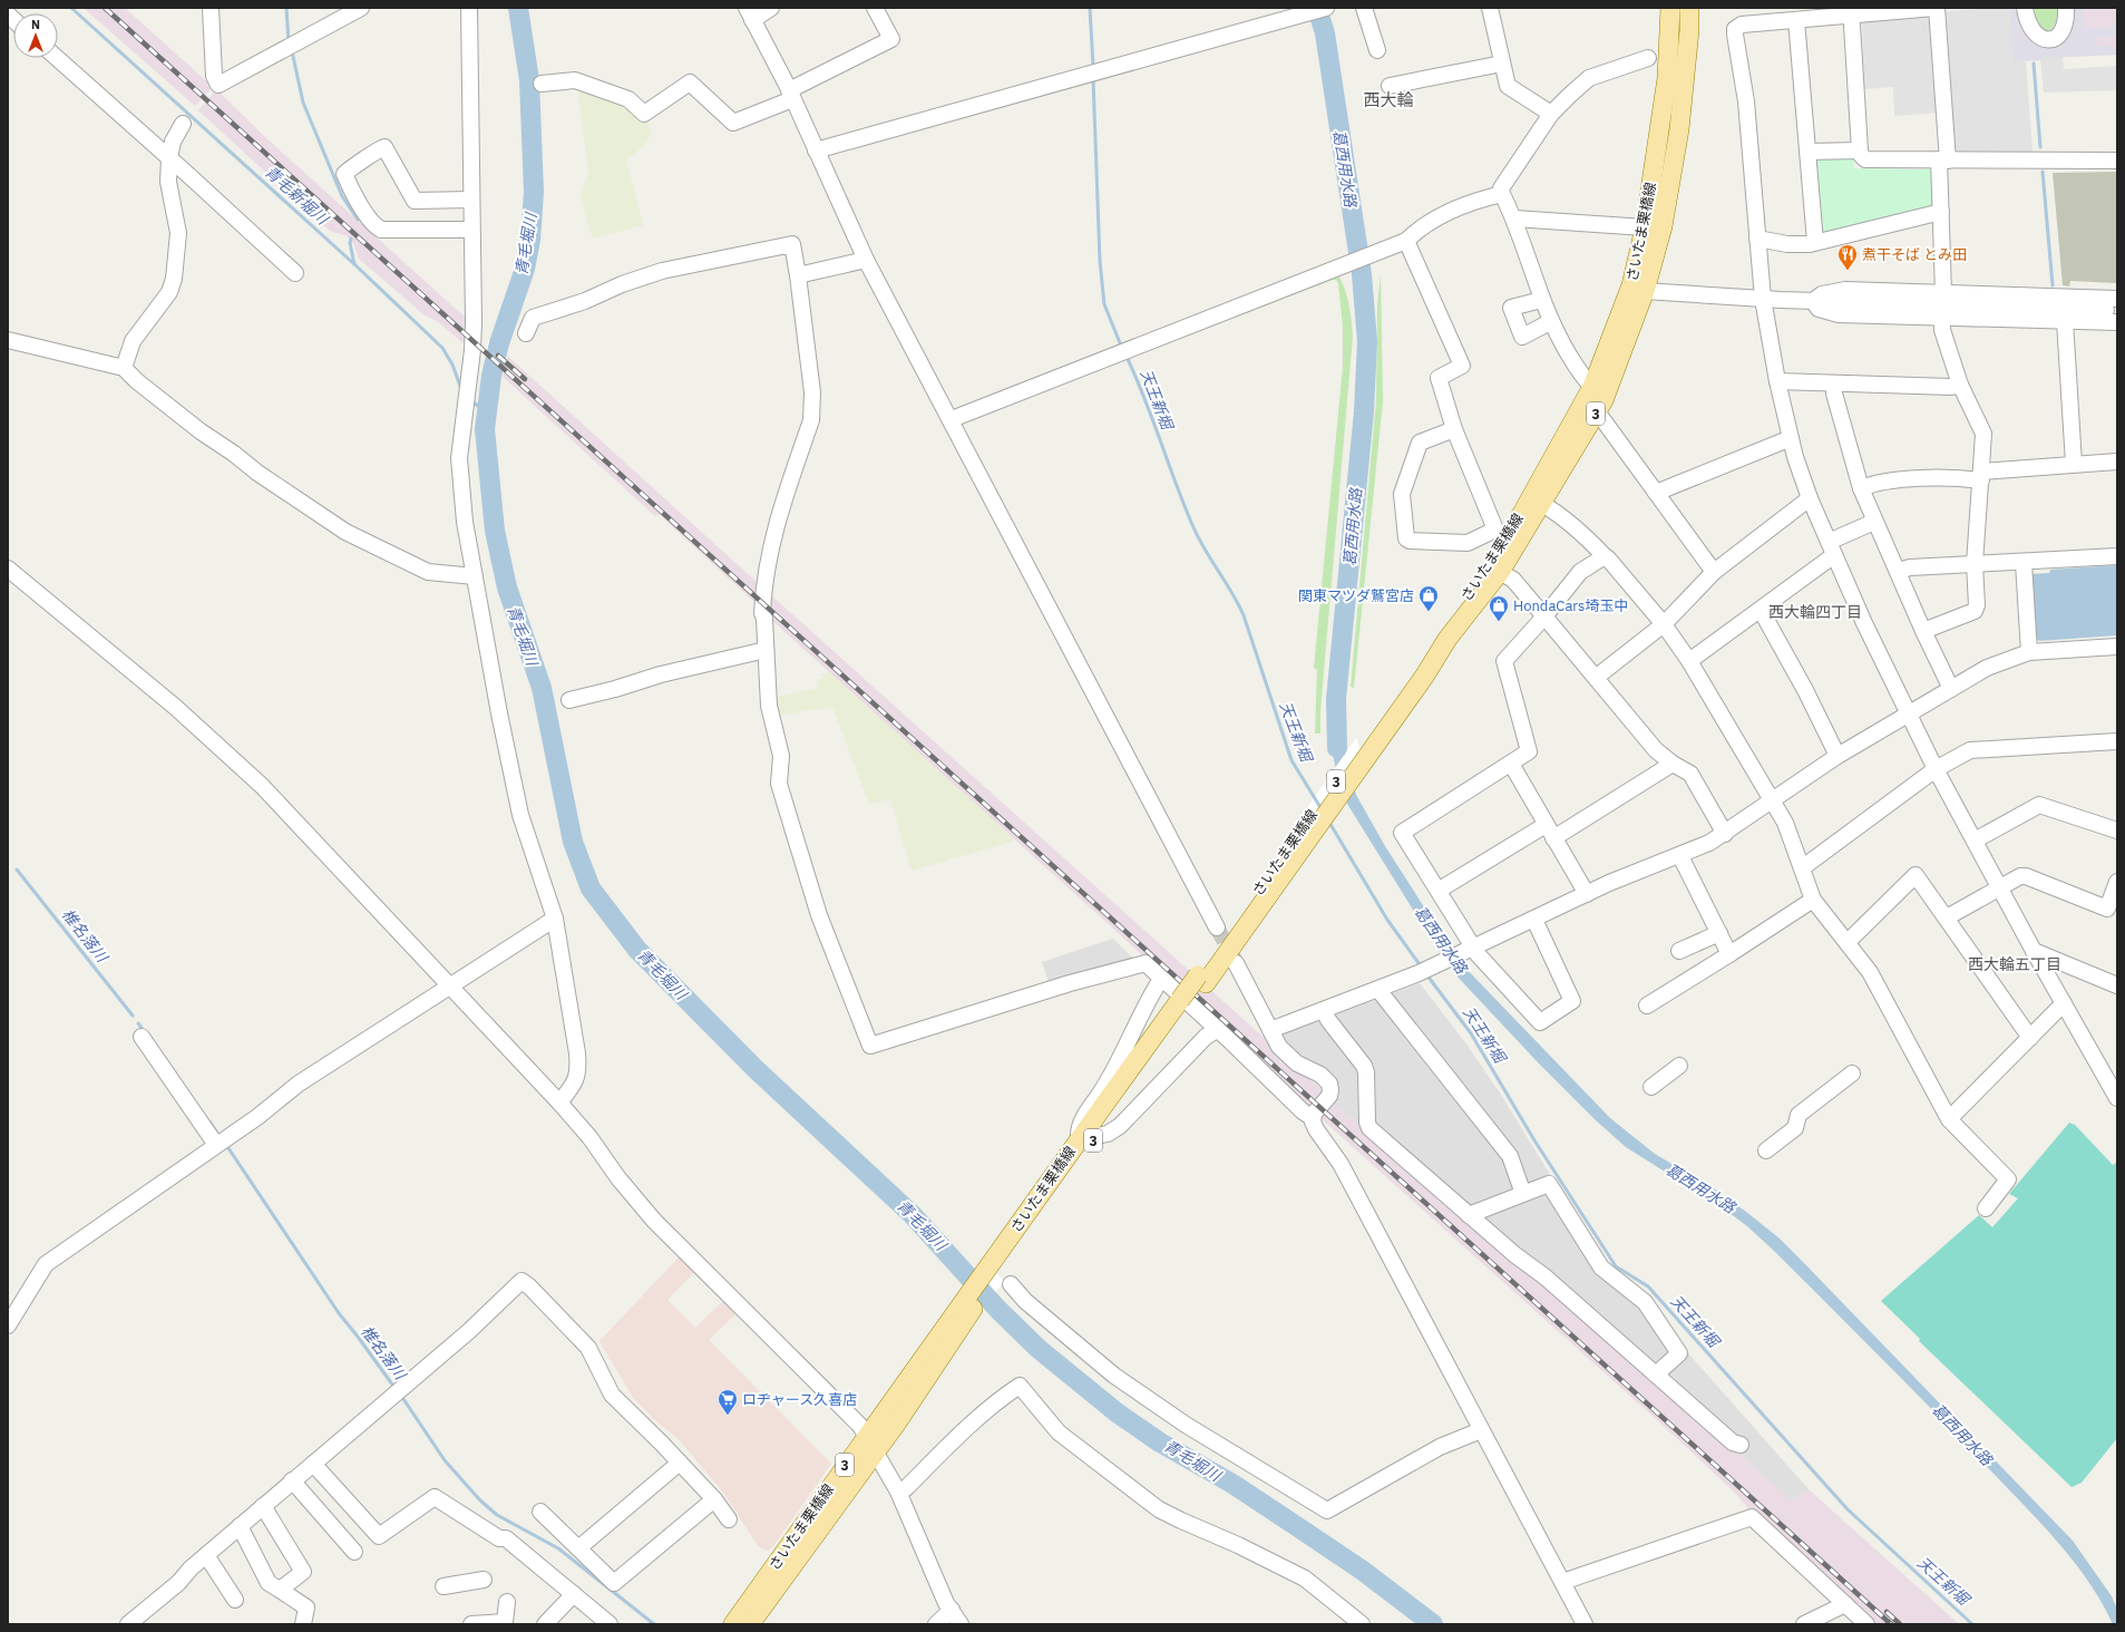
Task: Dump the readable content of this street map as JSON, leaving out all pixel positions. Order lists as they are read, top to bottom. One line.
{"streets":{"main road":["さいたま栗橋線","3"]},"districts":["西大輪","西大輪四丁目","西大輪五丁目"],"water":["葛西用水路","青毛新堀川","青毛堀川","天王新堀","椎名落川"],"places":{"restaurant":["煮干そば とみ田"],"shop":["関東マツダ鷲宮店","HondaCars埼玉中"],"supermarket":["ロヂャース久喜店"]},"north":"top"}
